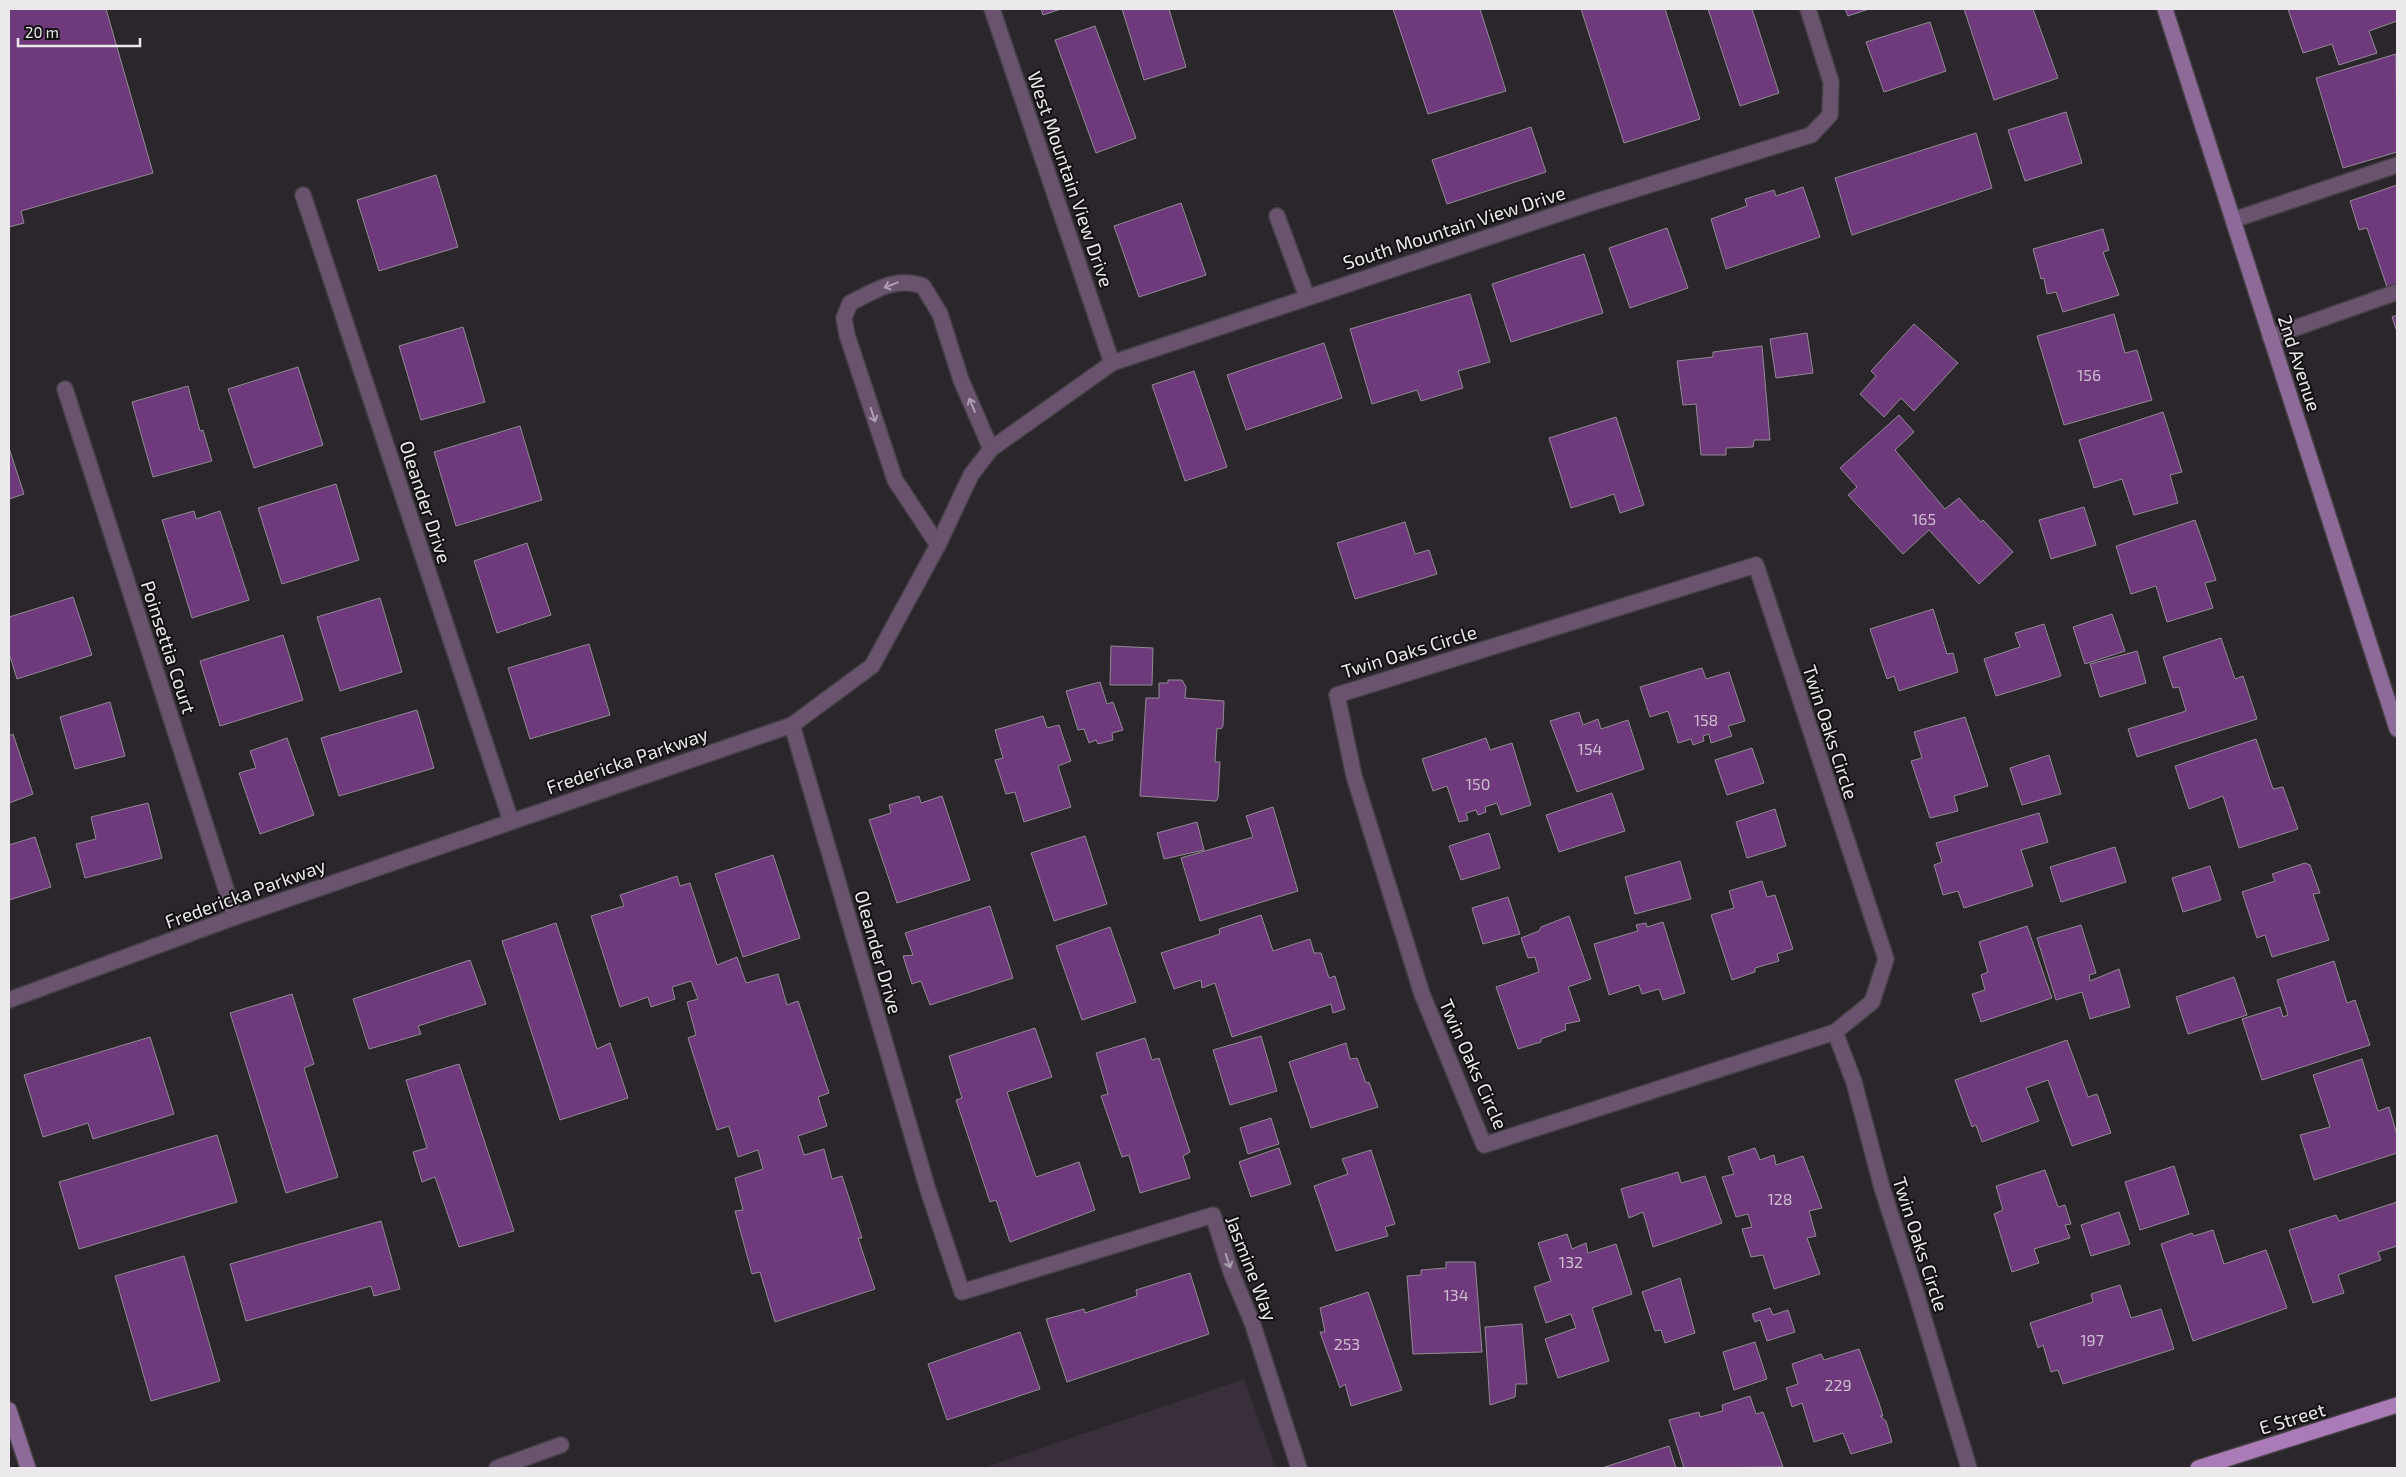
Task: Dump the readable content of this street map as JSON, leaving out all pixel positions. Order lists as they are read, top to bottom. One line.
{"streets":{"main road":["E Street"],"street":["West Mountain View Drive","South Mountain View Drive","2nd Avenue","Oleander Drive","Poinsettia Court","Twin Oaks Circle","Fredericka Parkway","Jasmine Way"]},"crossings":[["West Mountain View Drive","South Mountain View Drive"],["West Mountain View Drive","Fredericka Parkway"],["South Mountain View Drive","Fredericka Parkway"],["Oleander Drive","Fredericka Parkway"],["Oleander Drive","Jasmine Way"],["Poinsettia Court","Fredericka Parkway"]],"house_numbers":["156","165","158","154","150","128","132","134","197","253","229"],"scale_bar":"20 m"}
